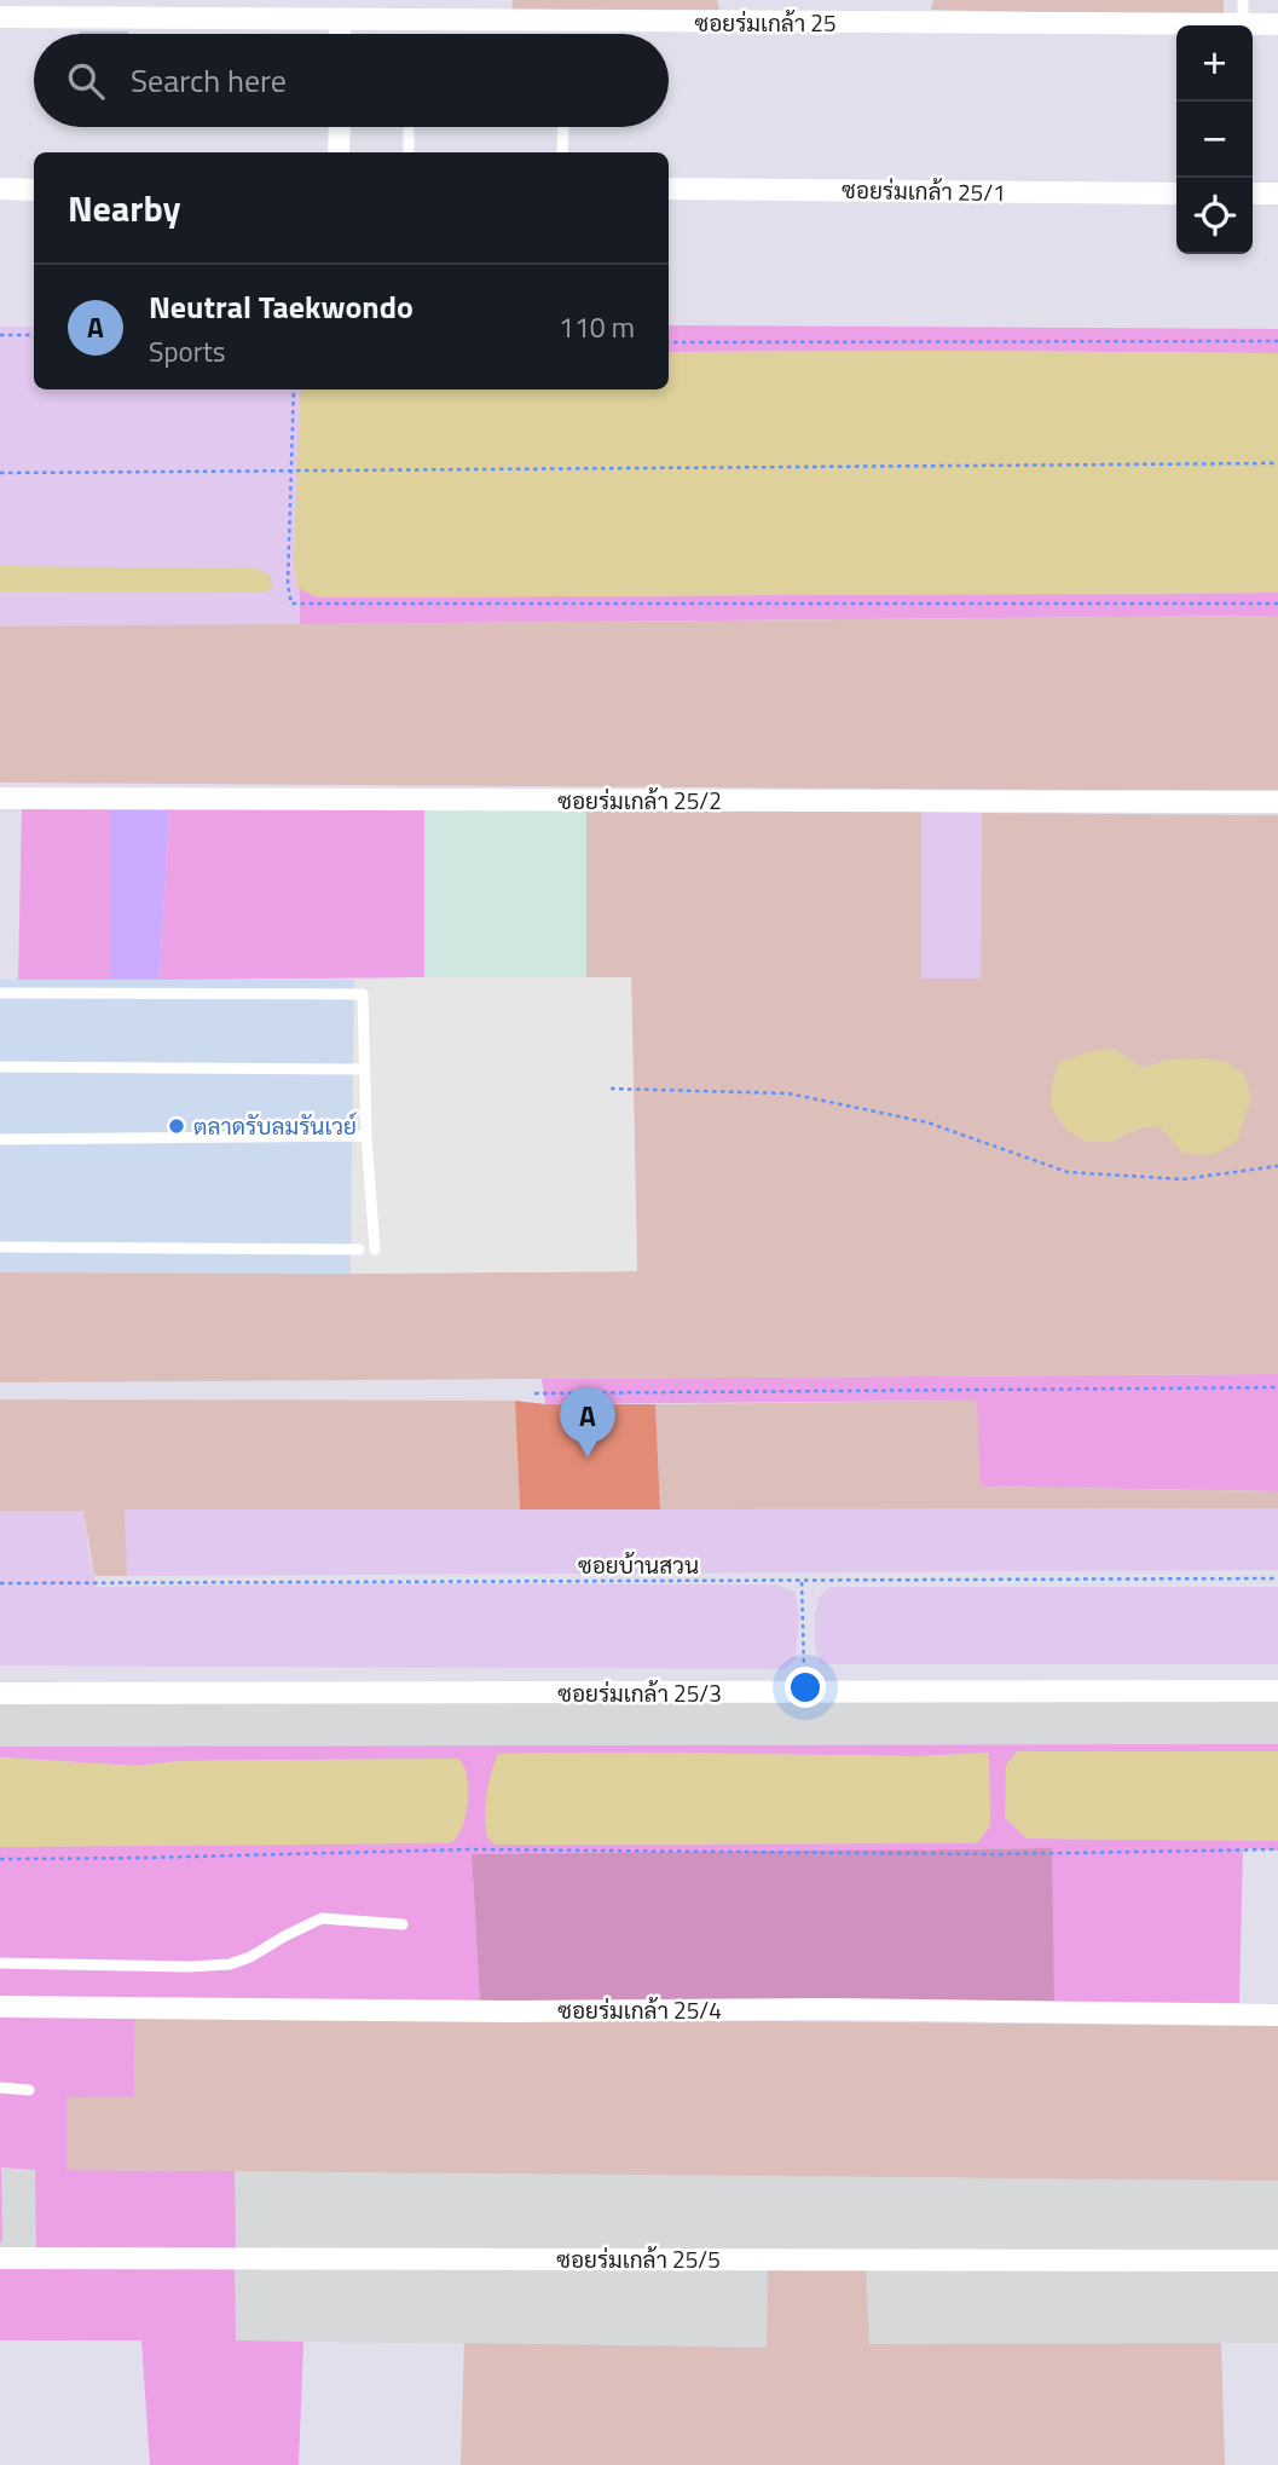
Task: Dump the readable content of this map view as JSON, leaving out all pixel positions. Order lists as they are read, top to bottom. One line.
{"streets":{"street":["ซอยร่มเกล้า 25","ซอยร่มเกล้า 25/1","ซอยร่มเกล้า 25/2","ซอยร่มเกล้า 25/3","ซอยร่มเกล้า 25/4","ซอยร่มเกล้า 25/5"],"path":["ซอยบ้านสวน"]},"places":["ตลาดรับลมรันเวย์"],"page":{"map_buttons":["+","−"],"search":"Search here","heading":"Nearby","list":[{"mark":"A","name":"Neutral Taekwondo","note":"Sports","value":"110 m"}],"pins":"A"}}
